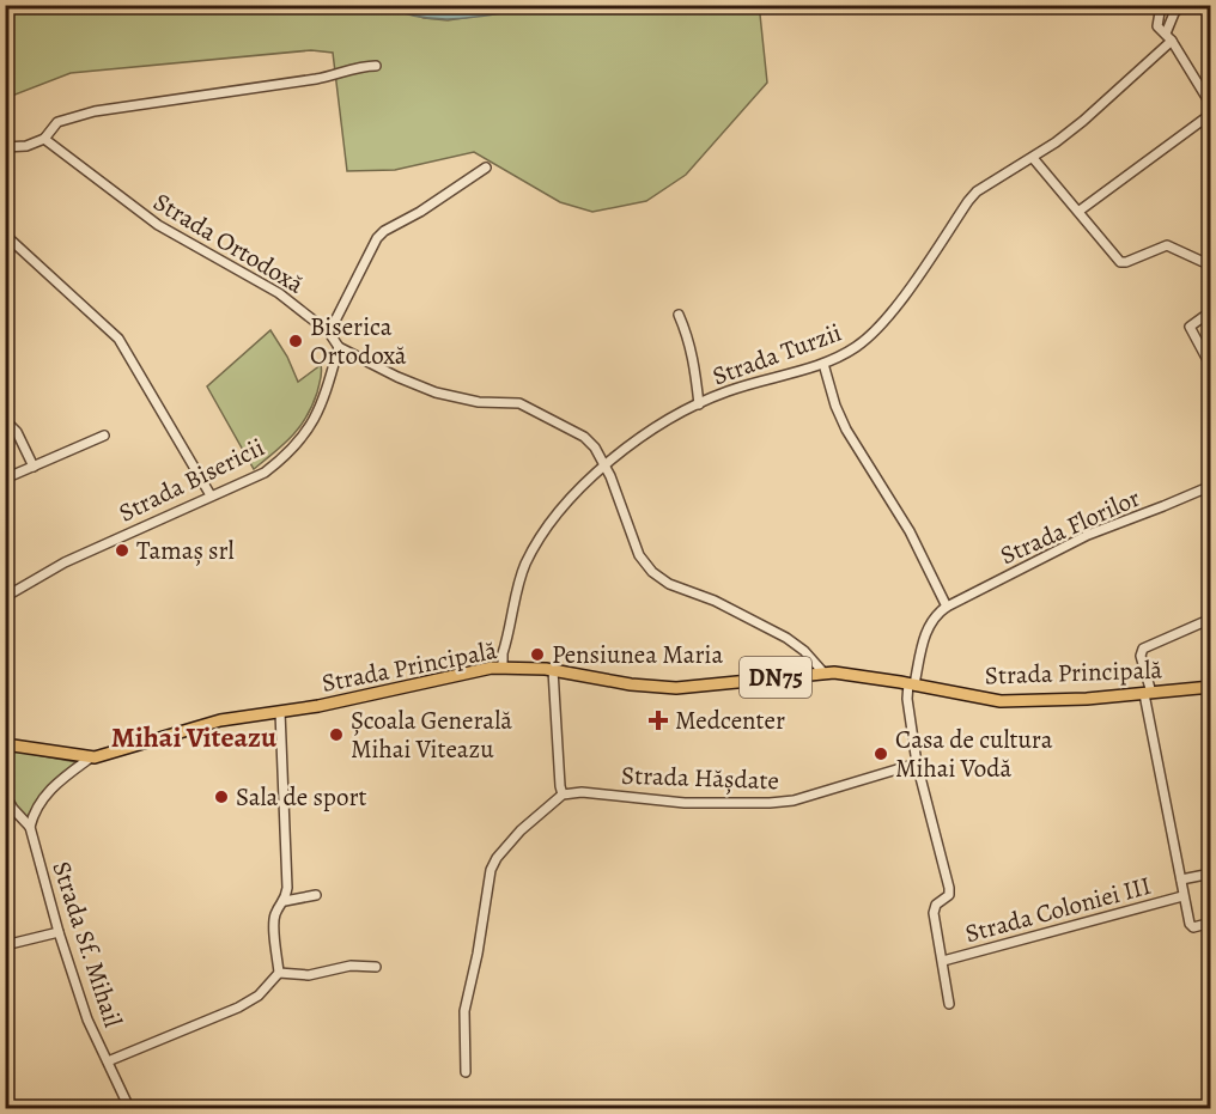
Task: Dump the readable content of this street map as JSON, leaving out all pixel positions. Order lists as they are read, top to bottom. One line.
{"streets":{"main road":["Strada Principală","DN75"],"street":["Strada Ortodoxă","Strada Turzii","Strada Bisericii","Strada Florilor","Strada Hășdate","Strada Coloniei III","Strada Sf. Mihail"]},"crossings":[["Strada Ortodoxă","Strada Turzii"],["Strada Ortodoxă","Strada Bisericii"],["Strada Ortodoxă","Strada Principală"],["Strada Turzii","Strada Principală"],["Strada Florilor","Strada Principală"],["Strada Florilor","Strada Hășdate"],["Strada Florilor","Strada Coloniei III"]],"districts":["Mihai Viteazu"],"places":{"other":["Biserica Ortodoxă","Tamaș srl","Pensiunea Maria","Școala Generală Mihai Viteazu","Casa de cultura Mihai Vodă","Sala de sport"],"health":["Medcenter"]}}
